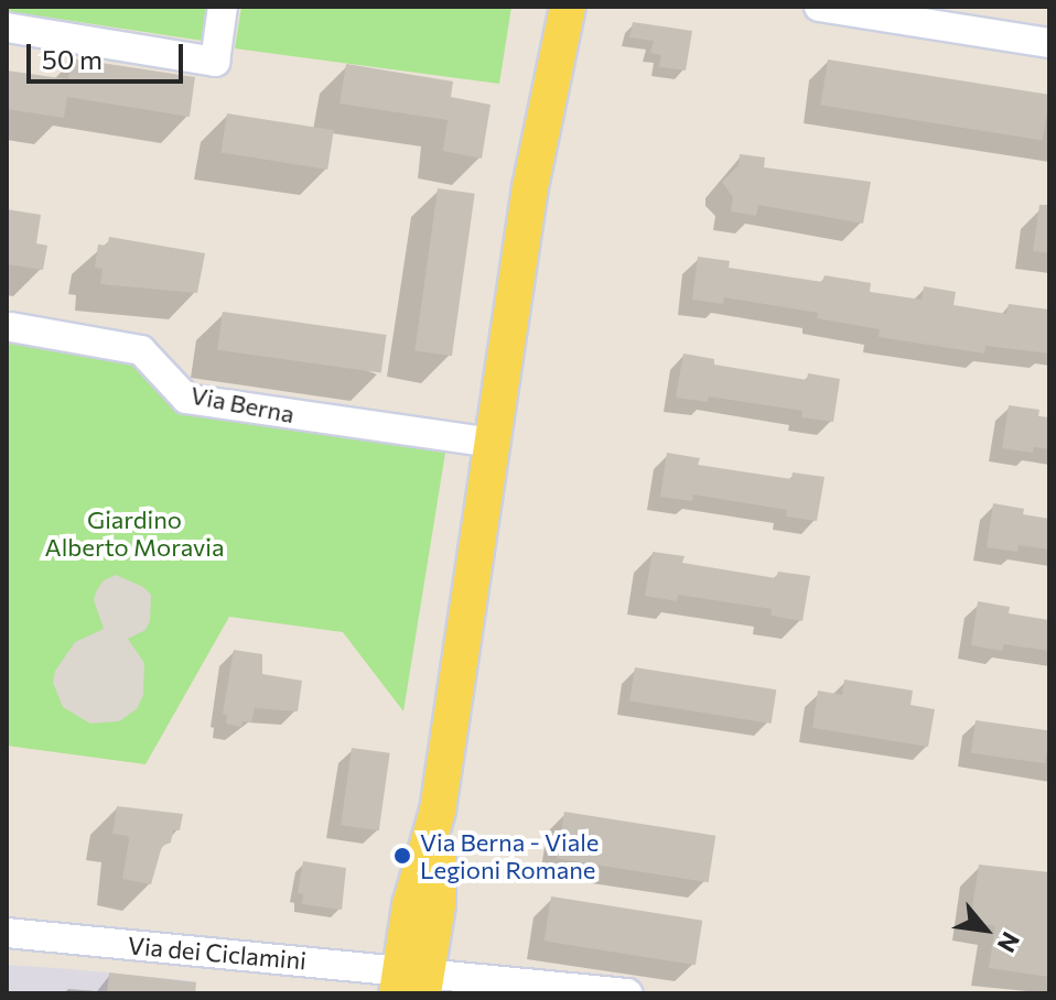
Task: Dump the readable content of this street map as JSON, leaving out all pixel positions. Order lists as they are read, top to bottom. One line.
{"streets":{"street":["Via Berna","Via dei Ciclamini"]},"parks":["Giardino Alberto Moravia"],"places":["Via Berna - Viale Legioni Romane"],"scale_bar":"50 m","north":"bottom right"}
